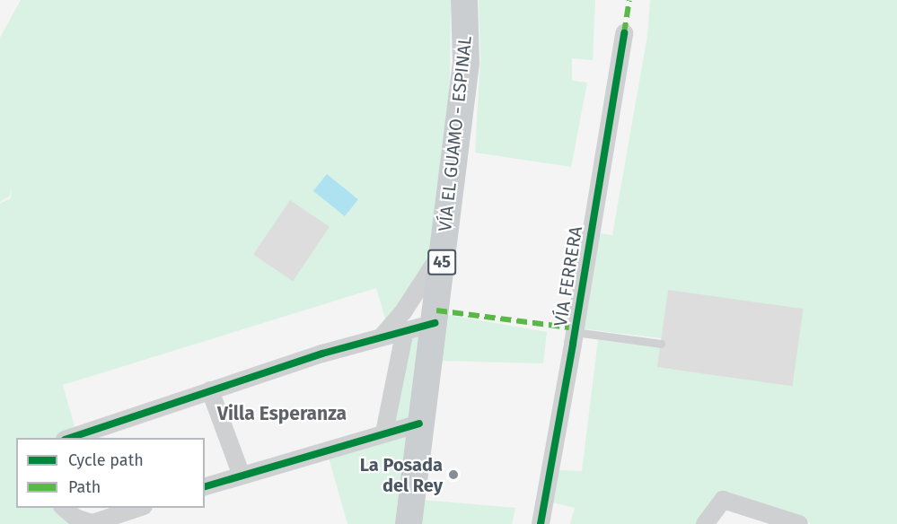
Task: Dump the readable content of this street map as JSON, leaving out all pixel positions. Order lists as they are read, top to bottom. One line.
{"streets":{"main road":["VÍA EL GUAMO - ESPINAL","45"],"street":["VÍA FERRERA"]},"districts":["Villa Esperanza"],"places":["La Posada del Rey"],"legend":["Cycle path","Path"]}
